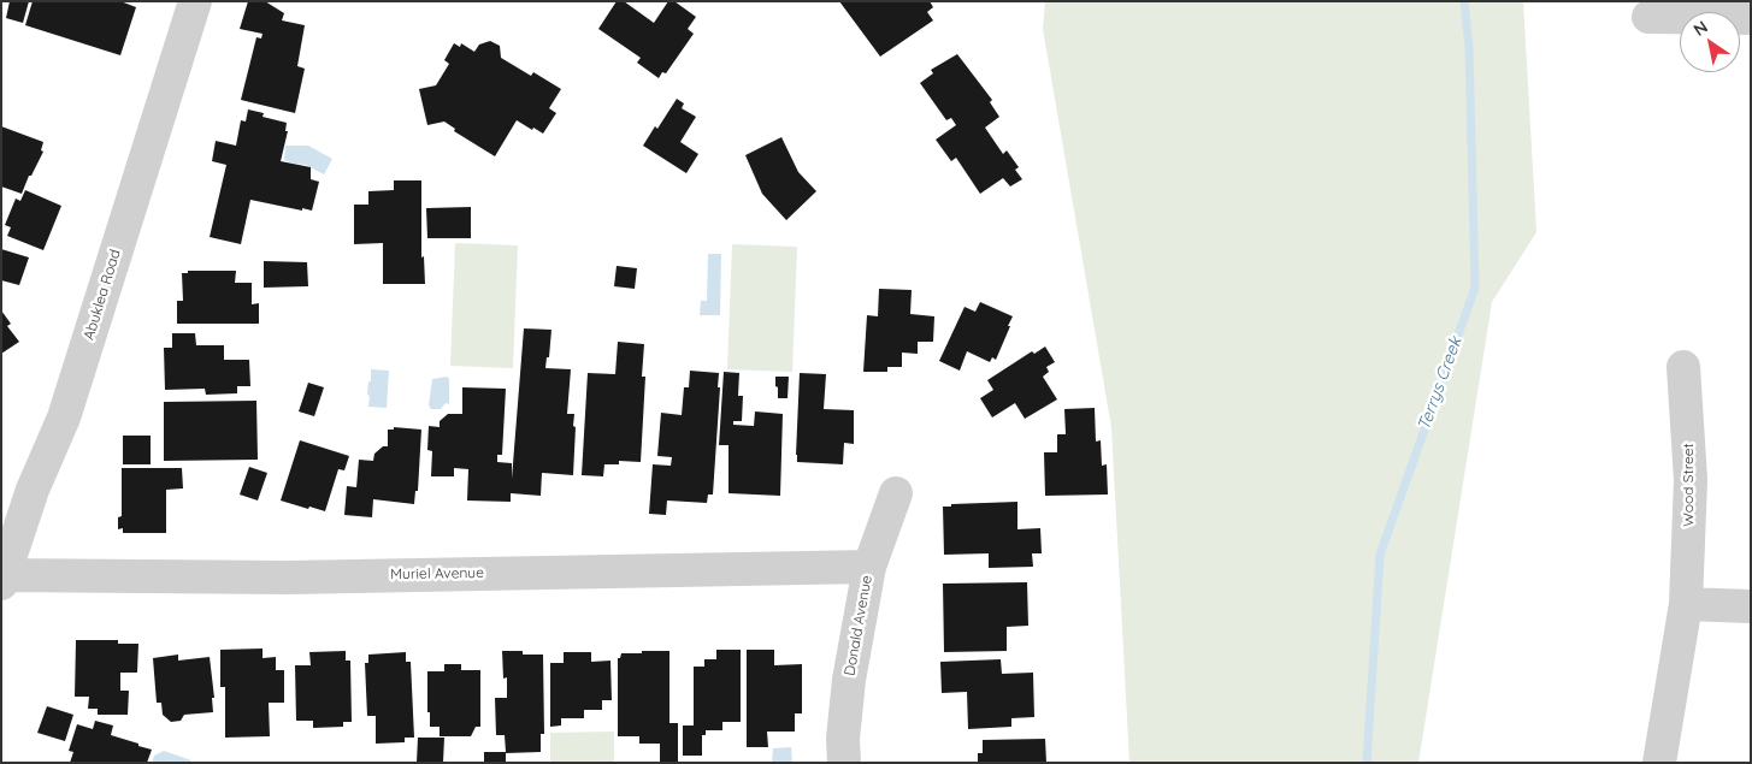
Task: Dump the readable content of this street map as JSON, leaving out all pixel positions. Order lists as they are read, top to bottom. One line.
{"streets":{"street":["Abuklea Road","Wood Street","Muriel Avenue","Donald Avenue"]},"crossings":[["Abuklea Road","Muriel Avenue"],["Muriel Avenue","Donald Avenue"]],"water":["Terrys Creek"],"north":"top left"}
